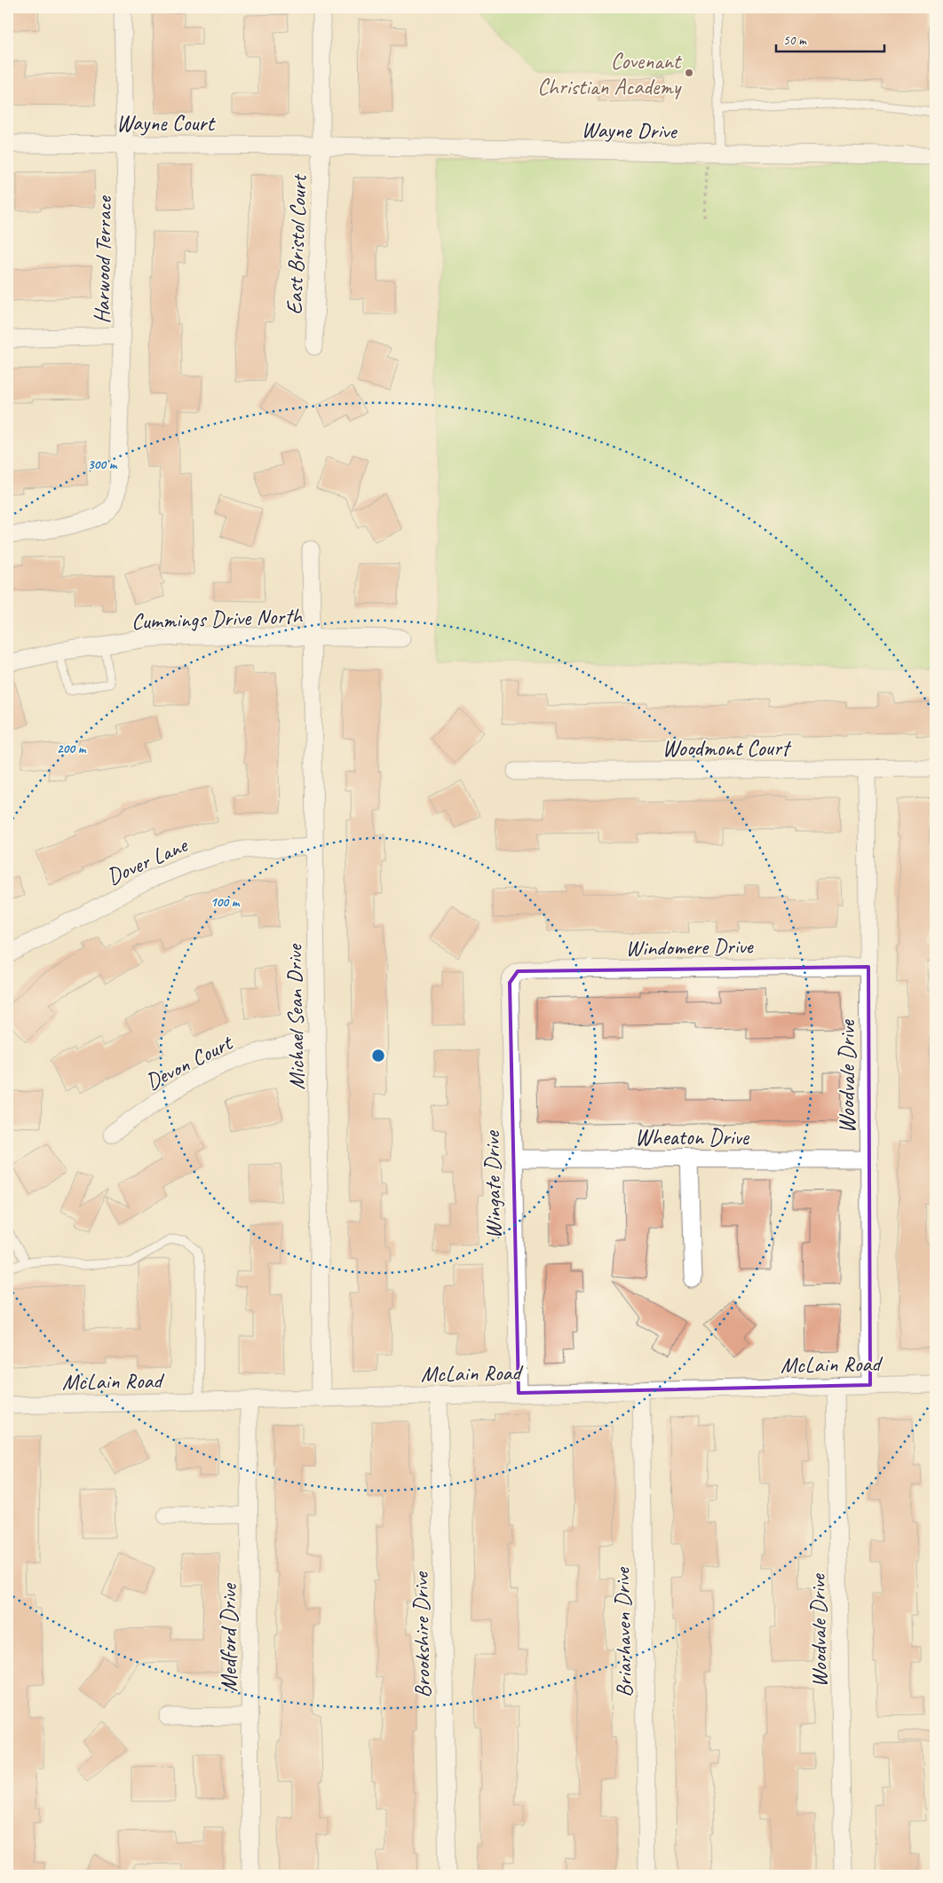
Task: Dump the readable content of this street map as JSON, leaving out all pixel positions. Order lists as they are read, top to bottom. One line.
{"streets":{"street":["Wayne Court","Wayne Drive","East Bristol Court","Harwood Terrace","Cummings Drive North","Woodmont Court","Dover Lane","Windomere Drive","Michael Sean Drive","Devon Court","Woodvale Drive","Wheaton Drive","Wingate Drive","McLain Road","Briarhaven Drive","Brookshire Drive","Medford Drive"]},"crossings":[["Wayne Court","Wayne Drive"],["Wayne Court","East Bristol Court"],["Wayne Court","Harwood Terrace"],["Wayne Drive","East Bristol Court"],["Cummings Drive North","Michael Sean Drive"],["Woodmont Court","Woodvale Drive"],["Dover Lane","Michael Sean Drive"],["Windomere Drive","Woodvale Drive"],["Windomere Drive","Wingate Drive"],["Michael Sean Drive","Devon Court"],["Michael Sean Drive","McLain Road"],["Woodvale Drive","Wheaton Drive"],["Woodvale Drive","McLain Road"],["Wheaton Drive","Wingate Drive"],["Wingate Drive","McLain Road"],["McLain Road","Briarhaven Drive"],["McLain Road","Brookshire Drive"],["McLain Road","Medford Drive"]],"places":["Covenant Christian Academy"],"scale_bar":"50 m","rings":["300 m","200 m","100 m"]}
